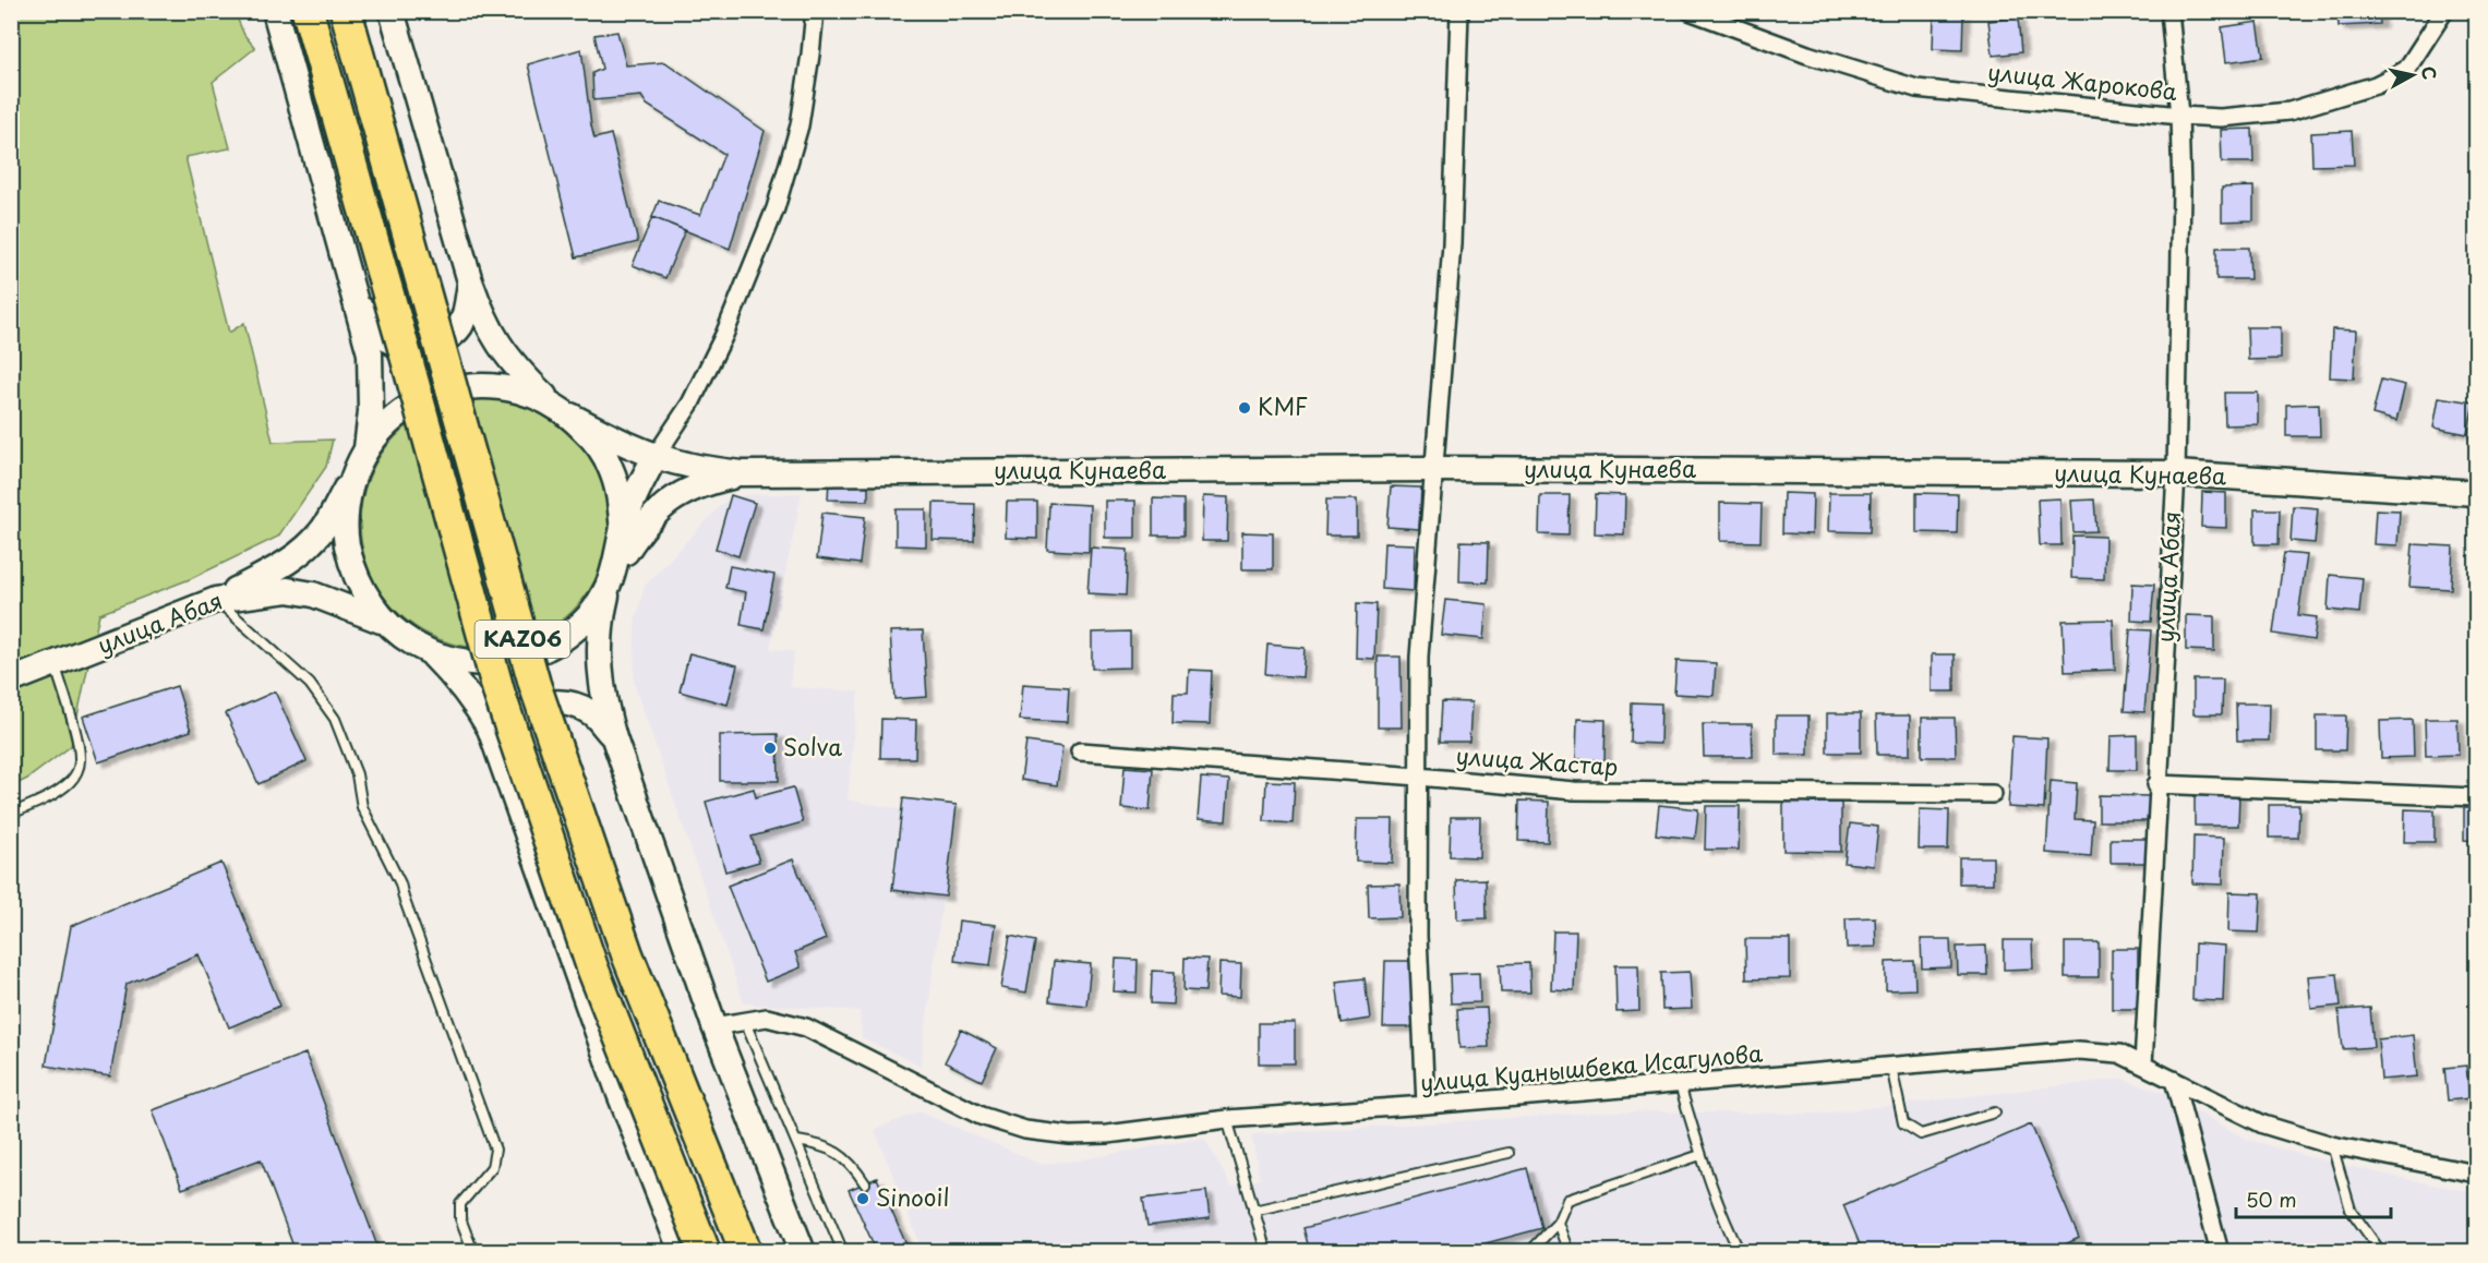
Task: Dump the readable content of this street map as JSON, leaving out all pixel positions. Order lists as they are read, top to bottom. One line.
{"streets":{"highway":["KАZ06"],"main road":["улица Кунаева","улица Абая"],"street":["улица Жарокова","улица Жастар","улица Куанышбека Исагулова"]},"crossings":[["улица Жарокова","улица Абая"],["улица Кунаева","улица Абая"],["улица Абая","улица Куанышбека Исагулова"]],"places":["KMF","Solva","Sinooil"],"scale_bar":"50 m","north":"right"}
